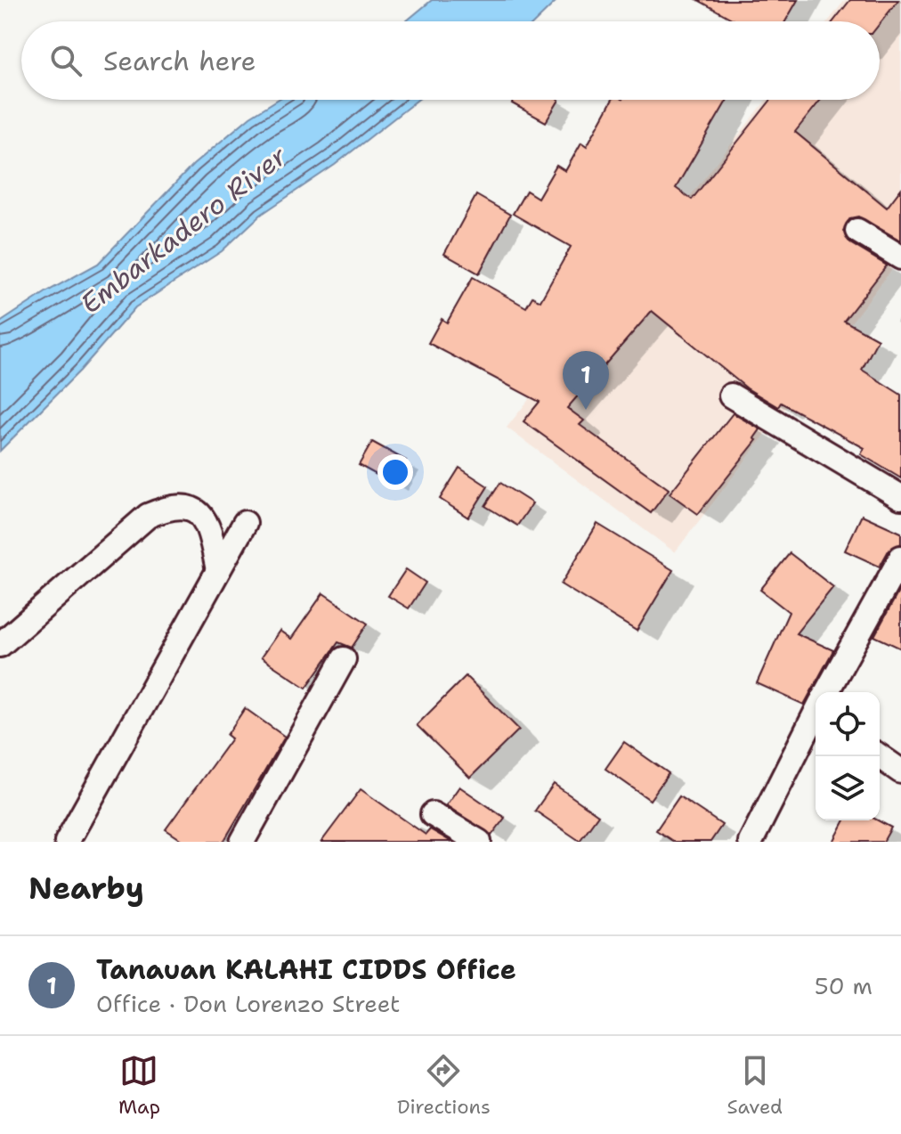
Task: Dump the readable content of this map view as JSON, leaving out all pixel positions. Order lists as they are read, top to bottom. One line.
{"water":["Embarkadero River"],"page":{"search":"Search here","pins":"1","heading":"Nearby","list":[{"mark":"1","name":"Tanauan KALAHI CIDDS Office","note":"Office · Don Lorenzo Street","value":"50 m"}],"nav":["Map","Directions","Saved"]}}
